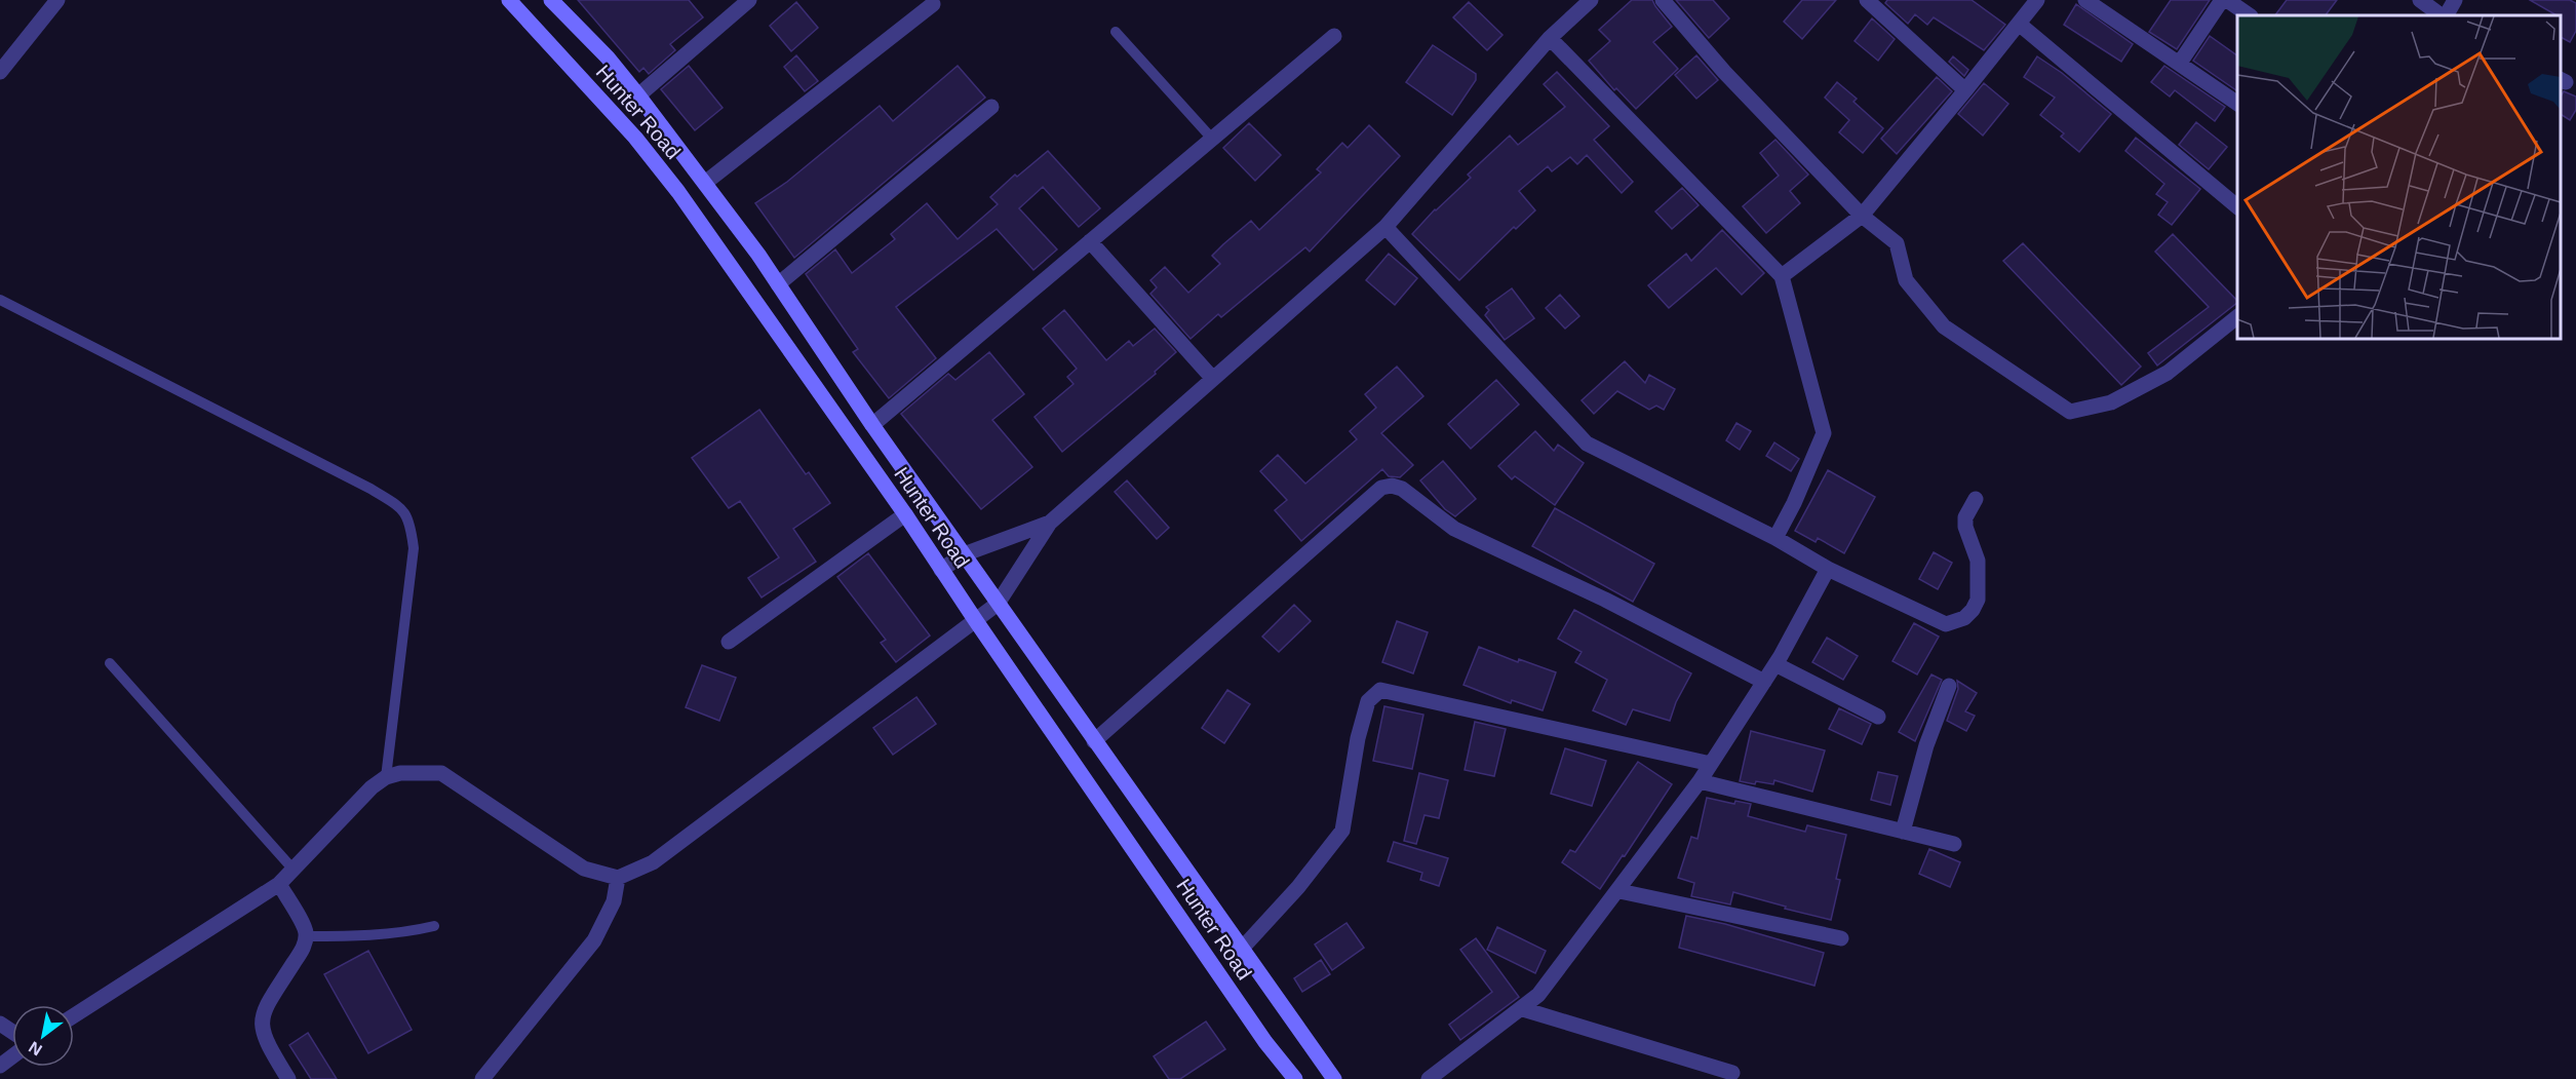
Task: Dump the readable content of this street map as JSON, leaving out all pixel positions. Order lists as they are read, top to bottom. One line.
{"streets":{"main road":["Hunter Road"]},"north":"bottom left"}
